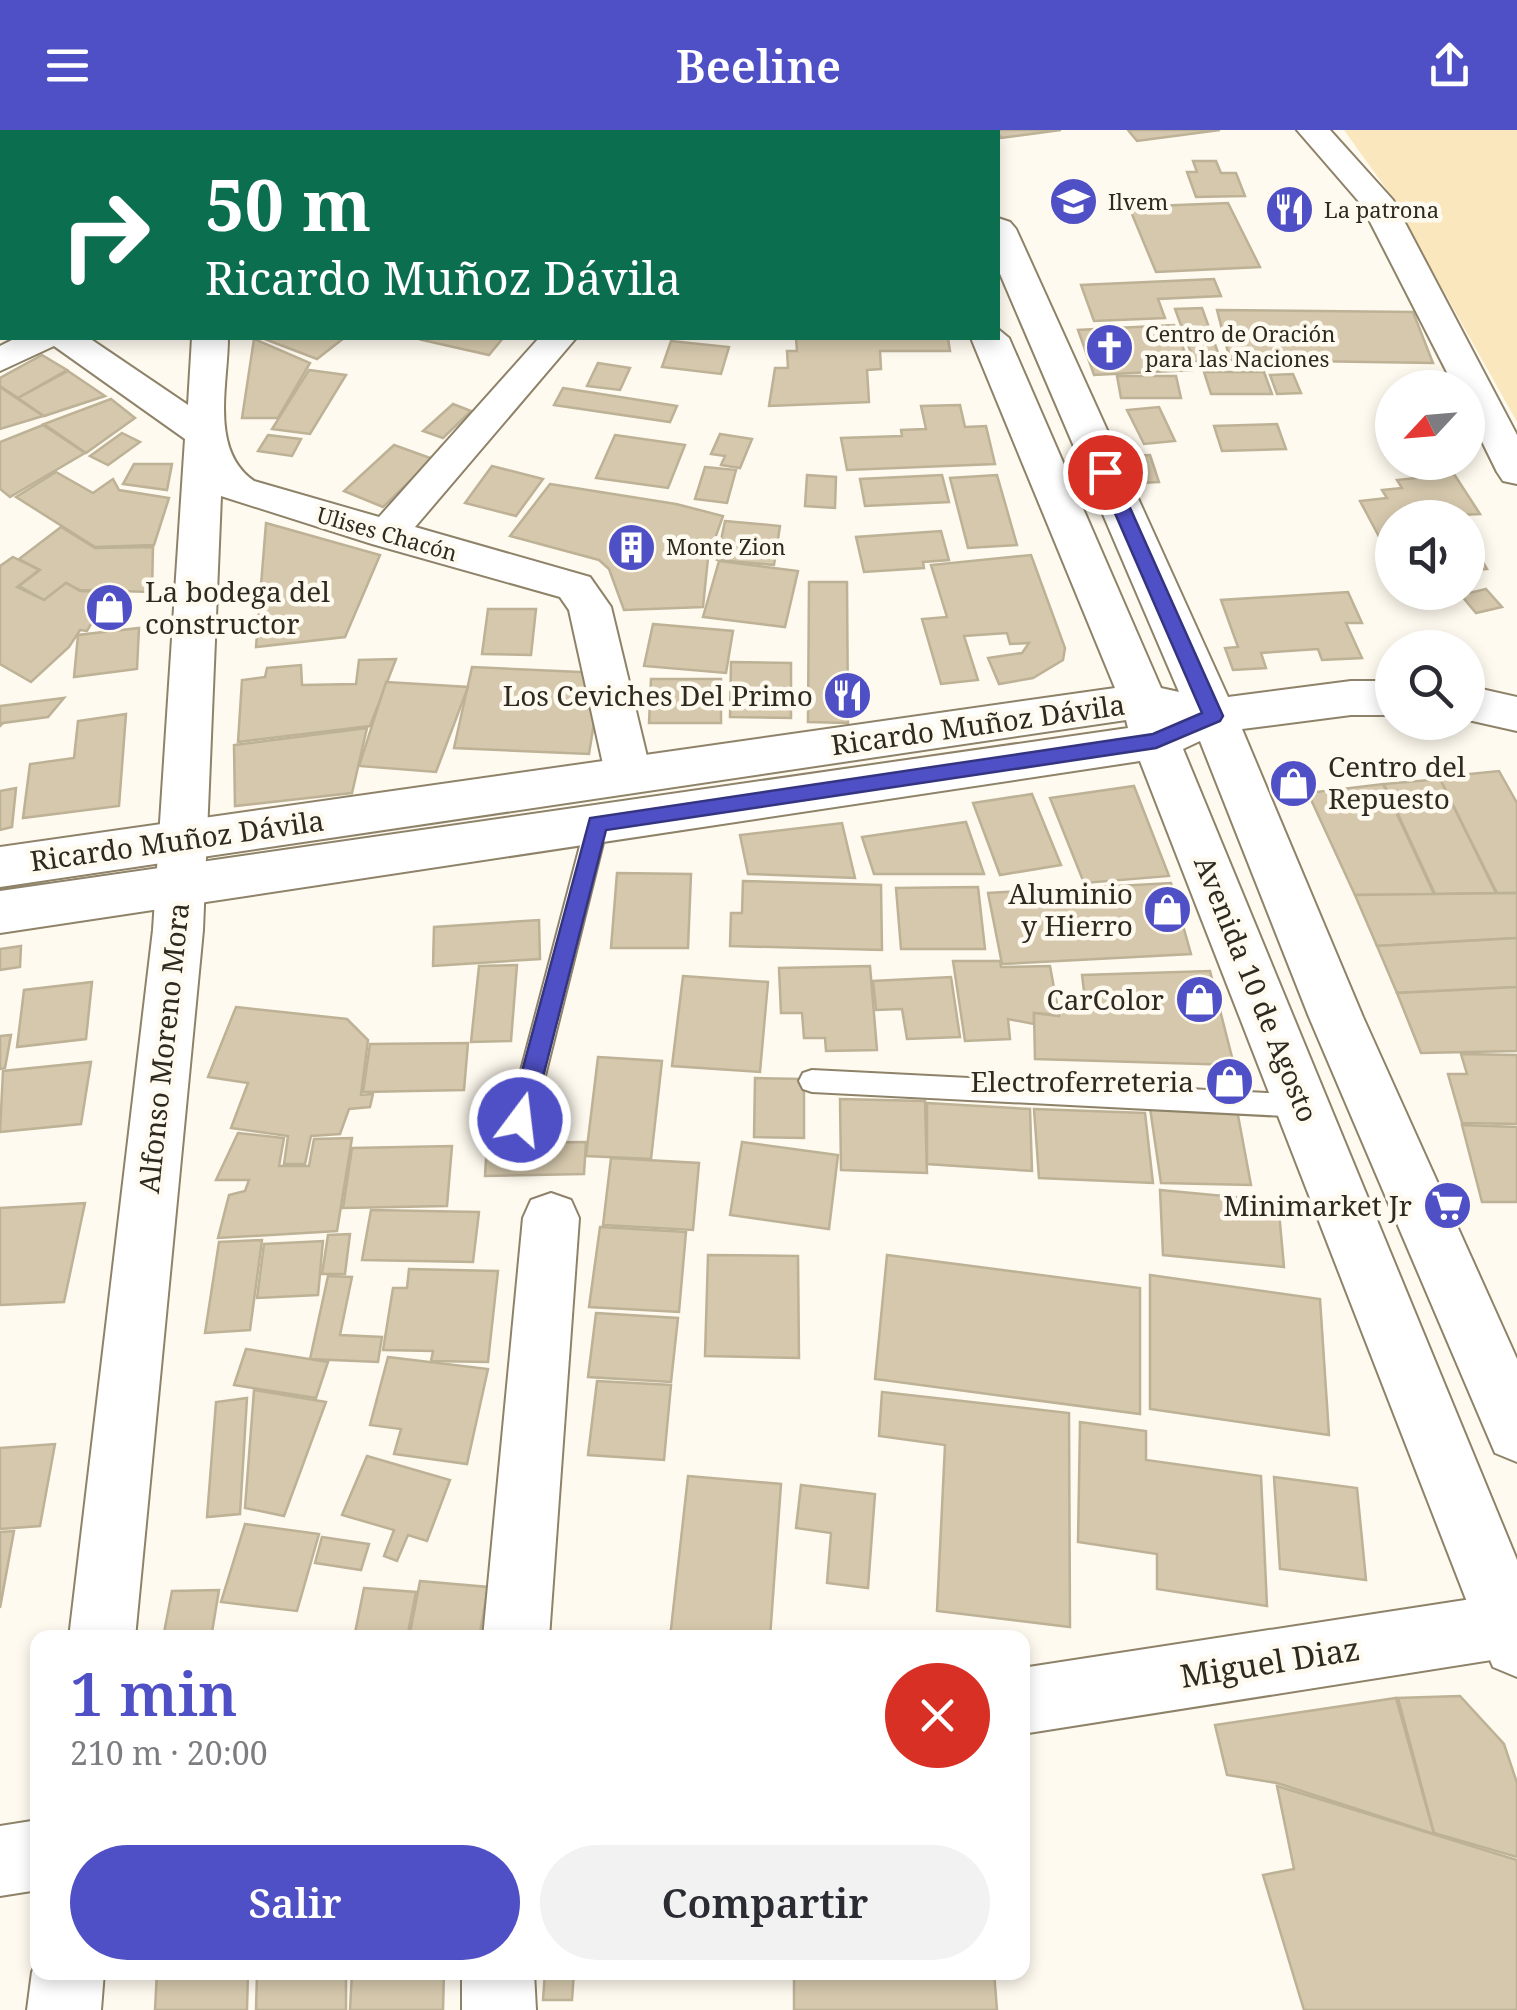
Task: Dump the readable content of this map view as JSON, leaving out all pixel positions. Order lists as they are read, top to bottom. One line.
{"streets":{"main road":["Ricardo Muñoz Dávila","Avenida 10 de Agosto"],"street":["Ulises Chacón","Alfonso Moreno Mora","Miguel Diaz"]},"crossings":[["Ulises Chacón","Ricardo Muñoz Dávila"],["Ulises Chacón","Alfonso Moreno Mora"],["Ricardo Muñoz Dávila","Avenida 10 de Agosto"],["Ricardo Muñoz Dávila","Alfonso Moreno Mora"],["Avenida 10 de Agosto","Miguel Diaz"]],"places":{"school or university":["Ilvem"],"restaurant":["La patrona","Los Ceviches Del Primo"],"church":["Centro de Oración para las Naciones"],"building":["Monte Zion"],"shop":["La bodega del constructor","Centro del Repuesto","Aluminio y Hierro","CarColor","Electroferreteria"],"supermarket":["Minimarket Jr"]},"north":"bottom left","page":{"header":"Beeline","turn":["50 m","Ricardo Muñoz Dávila"],"heading":["1 min","210 m · 20:00"],"buttons":["Salir","Compartir"]}}
